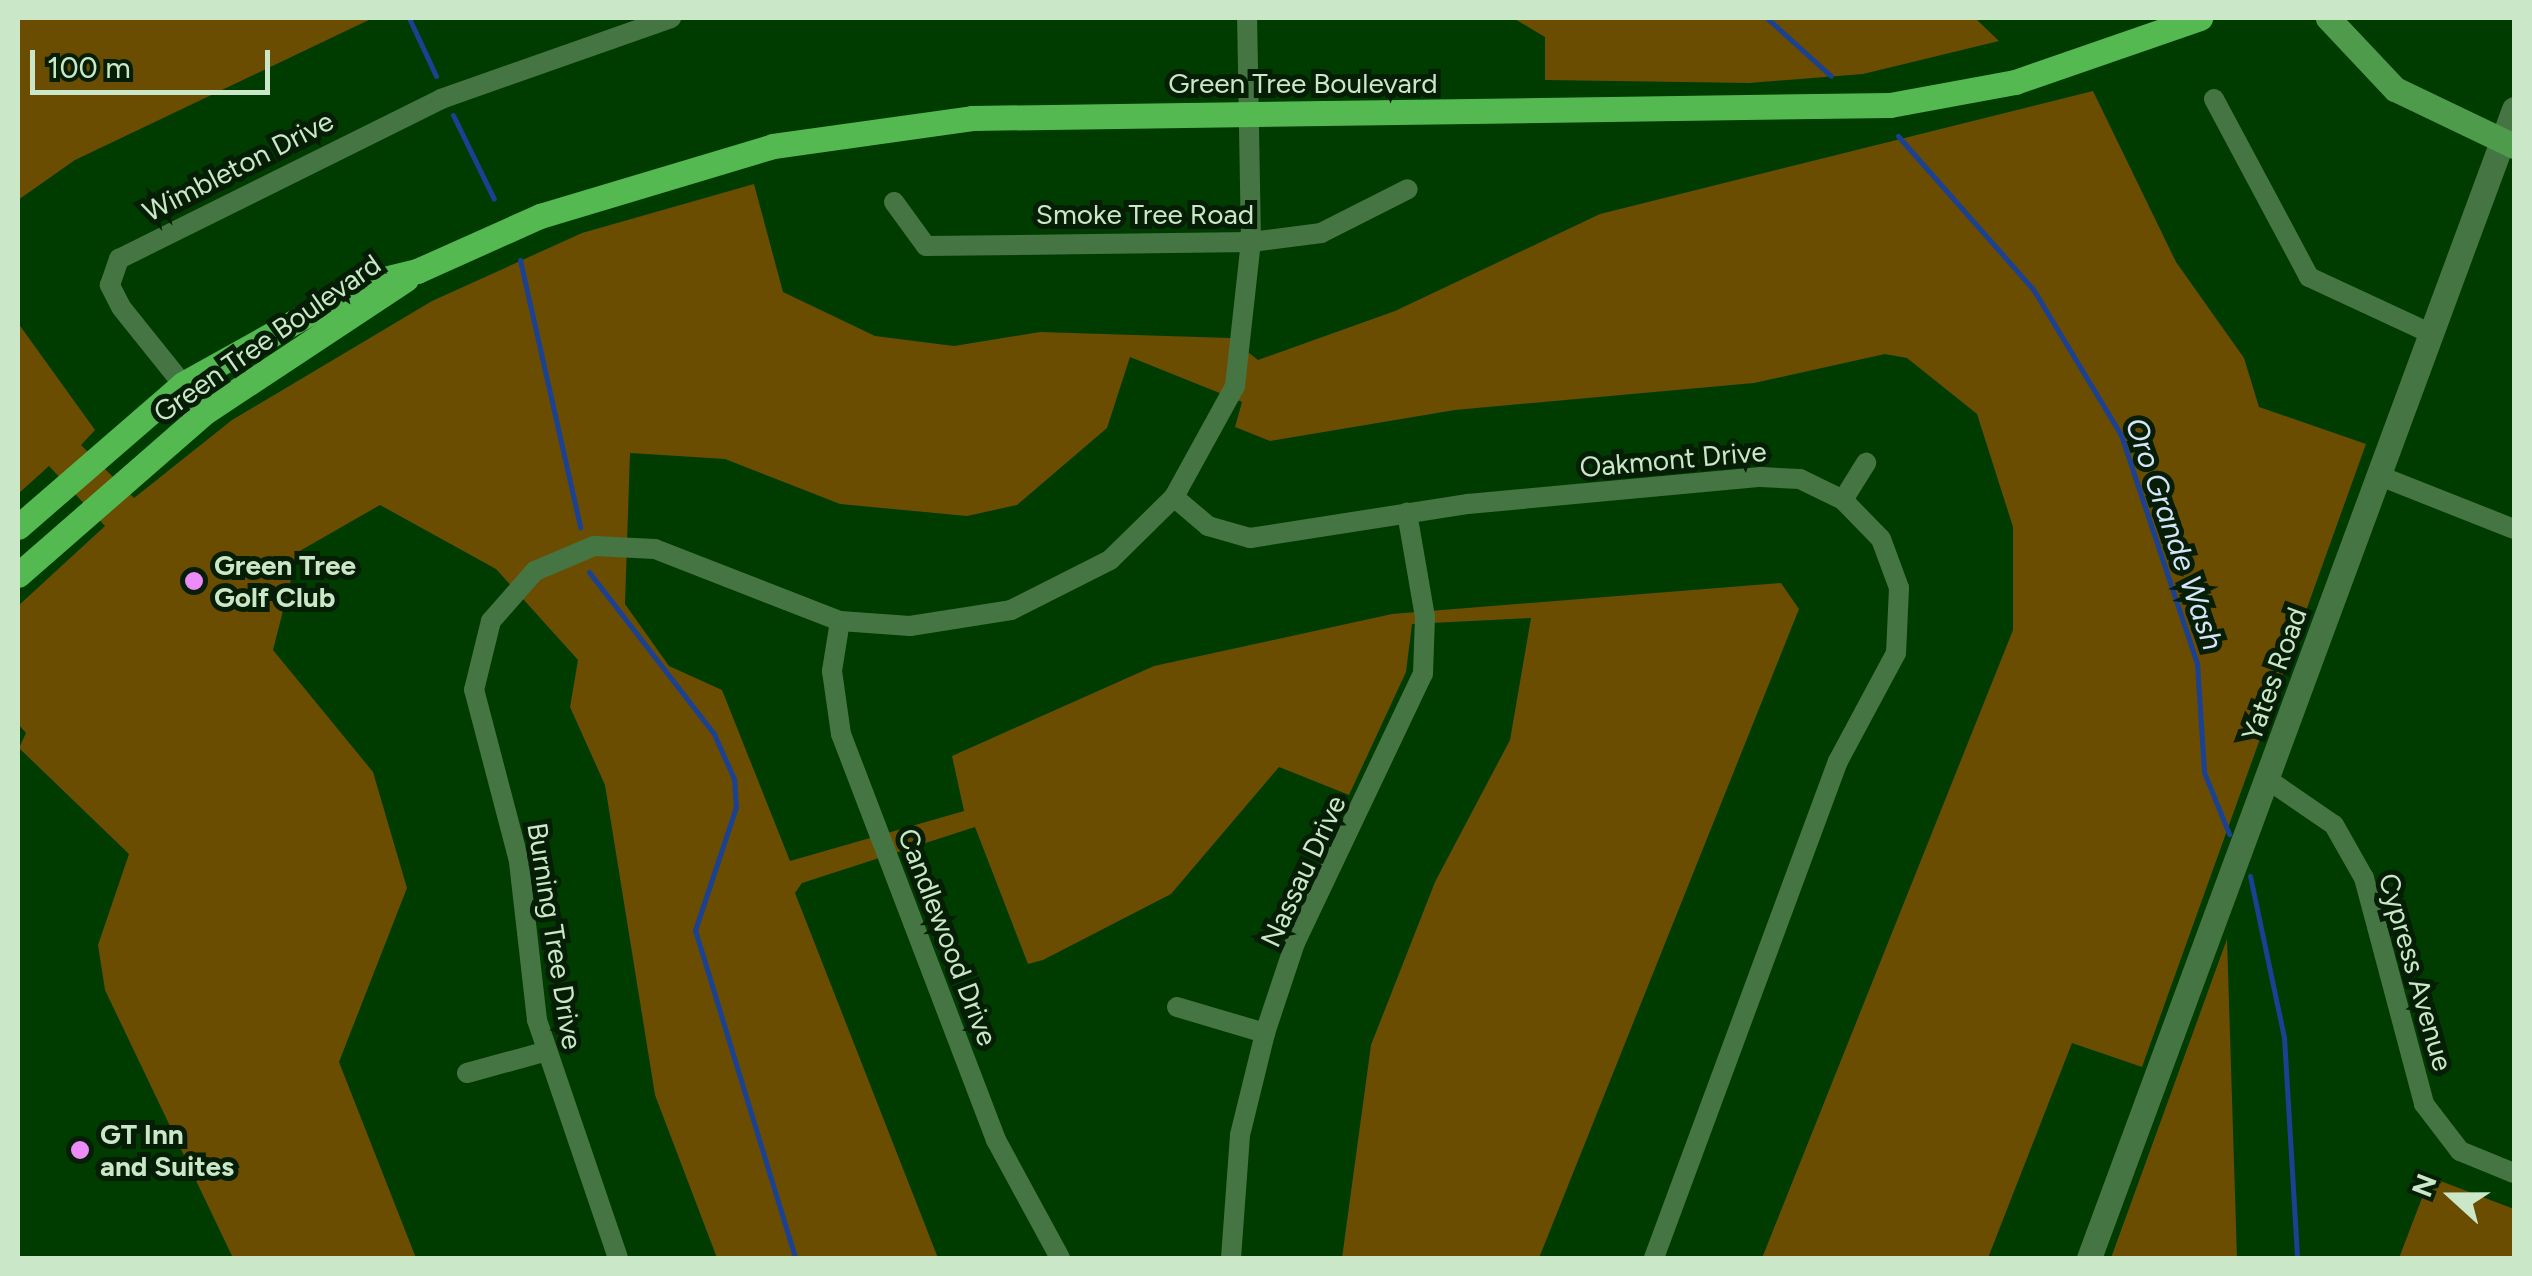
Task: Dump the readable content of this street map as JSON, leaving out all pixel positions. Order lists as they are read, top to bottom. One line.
{"streets":{"main road":["Green Tree Boulevard"],"street":["Wimbleton Drive","Smoke Tree Road","Oakmont Drive","Yates Road","Nassau Drive","Burning Tree Drive","Candlewood Drive","Cypress Avenue"]},"crossings":[["Green Tree Boulevard","Wimbleton Drive"],["Green Tree Boulevard","Burning Tree Drive"],["Smoke Tree Road","Burning Tree Drive"],["Oakmont Drive","Nassau Drive"],["Oakmont Drive","Burning Tree Drive"],["Yates Road","Cypress Avenue"],["Burning Tree Drive","Candlewood Drive"]],"water":["Oro Grande Wash"],"places":["Green Tree Golf Club","GT Inn and Suites"],"scale_bar":"100 m","north":"left"}
